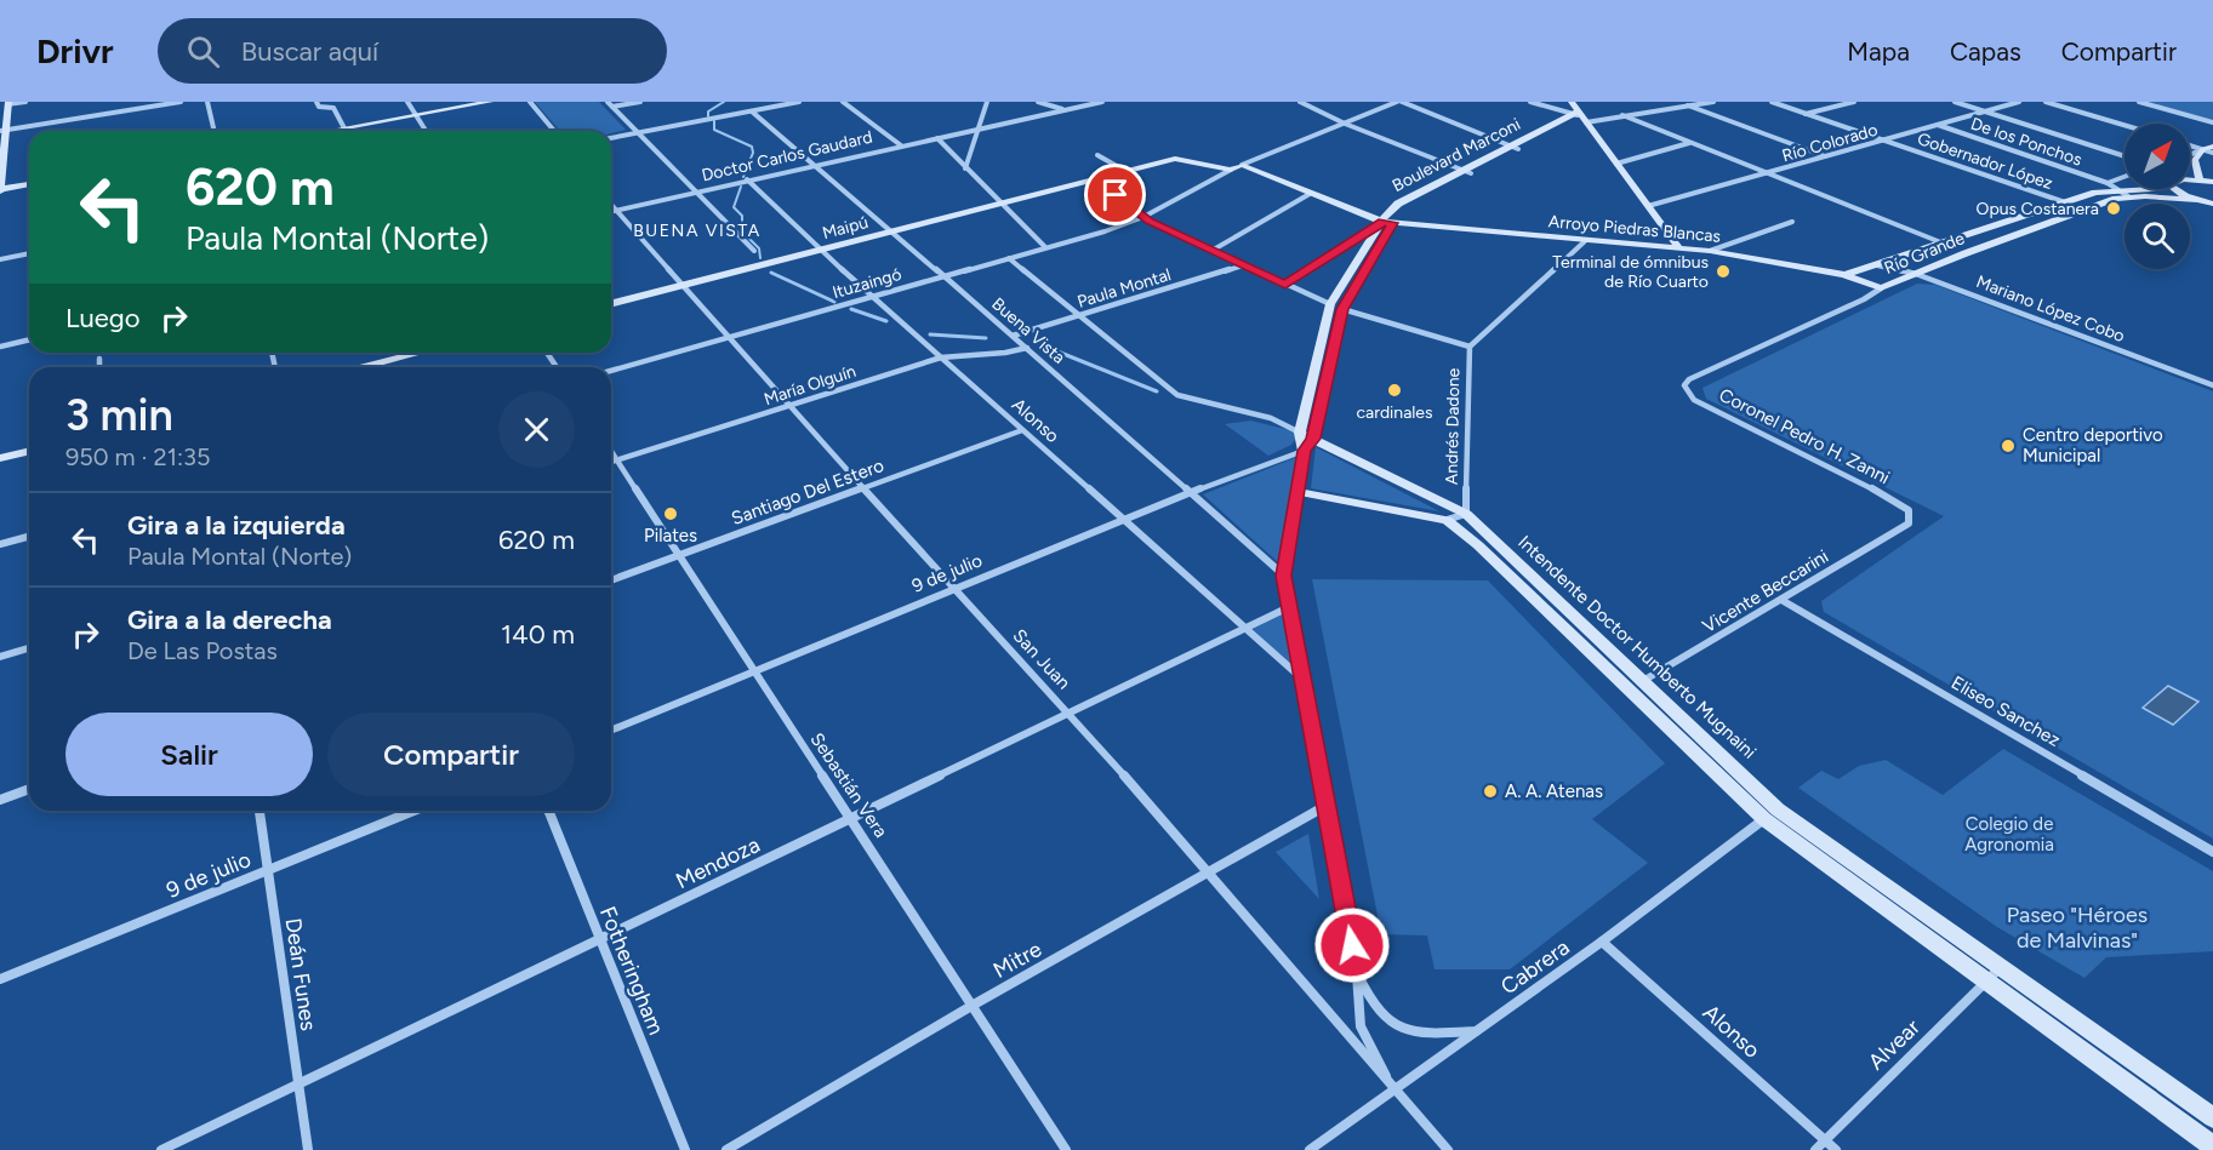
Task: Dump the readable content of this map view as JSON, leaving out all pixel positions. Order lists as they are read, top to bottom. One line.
{"streets":{"main road":["Boulevard Marconi","Maipú","Arroyo Piedras Blancas","Río Grande","Intendente Doctor Humberto Mugnaini"],"street":["De los Ponchos","Río Colorado","Doctor Carlos Gaudard","Gobernador López","Ituzaingó","Paula Montal","Mariano López Cobo","Buena Vista","María Olguín","Alonso","Andrés Dadone","Coronel Pedro H. Zanni","Santiago Del Estero","9 de julio","Vicente Beccarini","San Juan","Eliseo Sanchez","Sebastián Vera","Mendoza","Mitre","Cabrera","Fotheringham","Deán Funes","Alvear"]},"crossings":[["De los Ponchos","Río Colorado"],["De los Ponchos","Río Grande"],["Río Colorado","Gobernador López"],["Boulevard Marconi","Arroyo Piedras Blancas"],["Boulevard Marconi","Buena Vista"],["Boulevard Marconi","Alonso"],["Boulevard Marconi","9 de julio"],["Boulevard Marconi","Intendente Doctor Humberto Mugnaini"],["Boulevard Marconi","San Juan"],["Boulevard Marconi","Mendoza"],["Boulevard Marconi","Mitre"],["Boulevard Marconi","Cabrera"],["Doctor Carlos Gaudard","Buena Vista"],["Doctor Carlos Gaudard","Alonso"],["Doctor Carlos Gaudard","San Juan"],["Gobernador López","Río Grande"],["Maipú","Ituzaingó"],["Maipú","Buena Vista"],["Maipú","Alonso"],["Maipú","San Juan"],["Arroyo Piedras Blancas","Río Grande"],["Arroyo Piedras Blancas","Andrés Dadone"],["Río Grande","Mariano López Cobo"],["Río Grande","Coronel Pedro H. Zanni"],["Ituzaingó","Buena Vista"],["Ituzaingó","Alonso"],["Ituzaingó","Intendente Doctor Humberto Mugnaini"],["Ituzaingó","San Juan"],["Paula Montal","Buena Vista"],["Paula Montal","Intendente Doctor Humberto Mugnaini"],["Buena Vista","María Olguín"],["Buena Vista","9 de julio"],["María Olguín","Alonso"],["María Olguín","San Juan"],["María Olguín","Sebastián Vera"],["Alonso","Santiago Del Estero"],["Alonso","9 de julio"],["Alonso","Mendoza"],["Alonso","Cabrera"],["Alonso","Alvear"],["Andrés Dadone","Intendente Doctor Humberto Mugnaini"],["Coronel Pedro H. Zanni","Vicente Beccarini"],["Santiago Del Estero","San Juan"],["Santiago Del Estero","Sebastián Vera"],["9 de julio","San Juan"],["9 de julio","Sebastián Vera"],["9 de julio","Deán Funes"],["Vicente Beccarini","Intendente Doctor Humberto Mugnaini"],["Vicente Beccarini","Eliseo Sanchez"],["Intendente Doctor Humberto Mugnaini","Cabrera"],["Intendente Doctor Humberto Mugnaini","Alvear"],["San Juan","Mendoza"],["San Juan","Mitre"],["San Juan","Cabrera"],["Sebastián Vera","Mendoza"],["Sebastián Vera","Mitre"],["Mendoza","Fotheringham"],["Mendoza","Deán Funes"]],"districts":["BUENA VISTA"],"parks":["Colegio de Agronomia","Paseo \"Héroes de Malvinas\""],"places":["Opus Costanera","Terminal de ómnibus de Río Cuarto","cardinales","Centro deportivo Municipal","Pilates","A. A. Atenas"],"north":"top right","page":{"header":"Drivr","search":"Buscar aquí","nav":["Mapa","Capas","Compartir"],"turn":["620 m","Paula Montal (Norte)"],"then":"Luego","heading":["3 min","950 m · 21:35"],"list":[{"name":"Gira a la izquierda","note":"Paula Montal (Norte)","value":"620 m"},{"name":"Gira a la derecha","note":"De Las Postas","value":"140 m"}],"buttons":["Salir","Compartir"]}}
